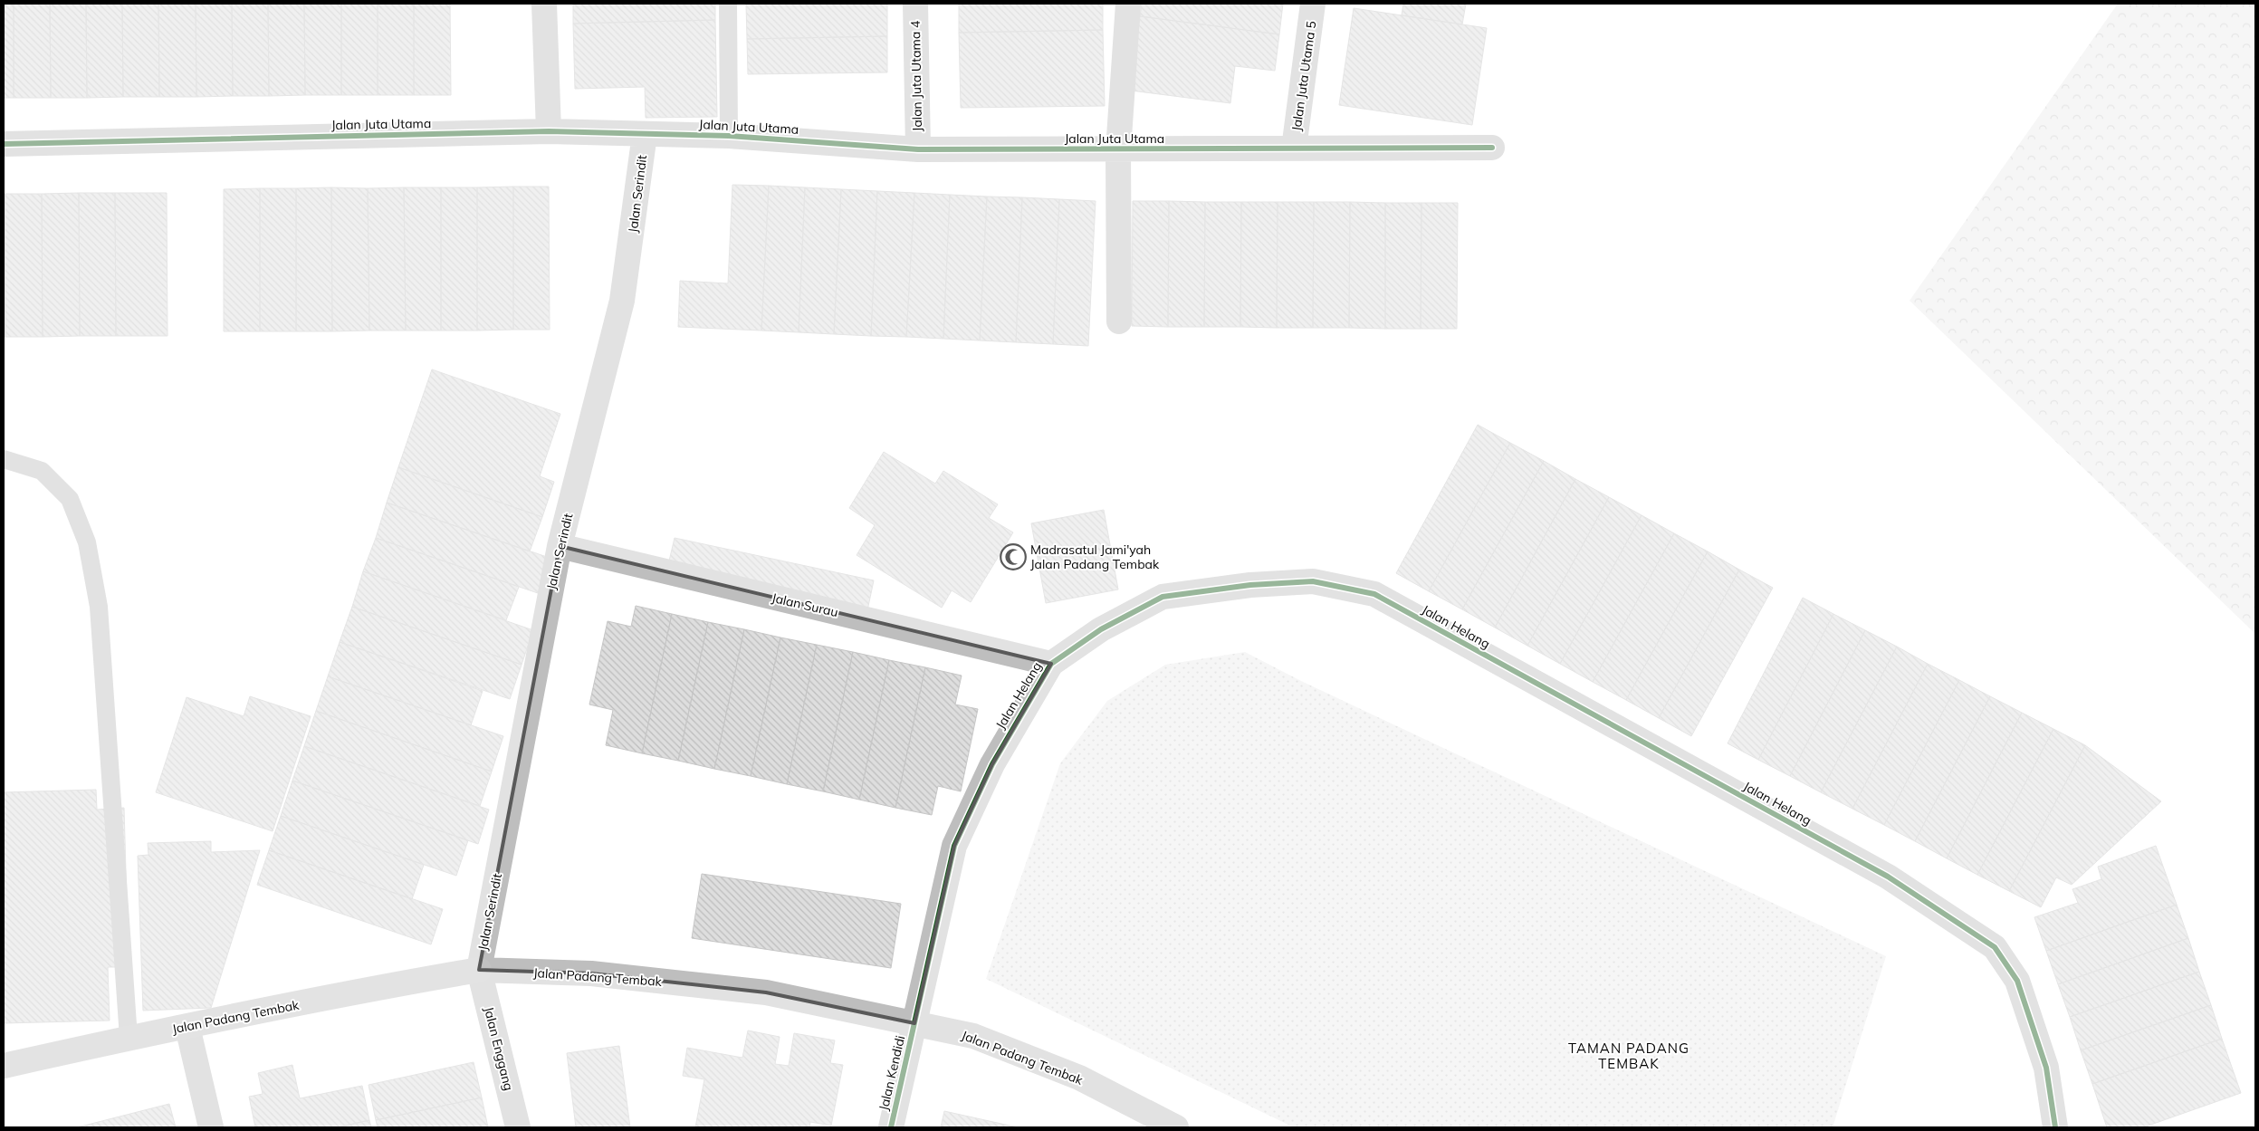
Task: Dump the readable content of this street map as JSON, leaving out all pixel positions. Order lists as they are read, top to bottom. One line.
{"streets":{"street":["Jalan Juta Utama 4","Jalan Juta Utama 5","Jalan Juta Utama","Jalan Serindit","Jalan Surau","Jalan Helang","Jalan Padang Tembak","Jalan Enggang","Jalan Kendidi"]},"crossings":[["Jalan Juta Utama 4","Jalan Juta Utama"],["Jalan Juta Utama 5","Jalan Juta Utama"],["Jalan Juta Utama","Jalan Serindit"],["Jalan Serindit","Jalan Surau"],["Jalan Serindit","Jalan Padang Tembak"],["Jalan Serindit","Jalan Enggang"],["Jalan Surau","Jalan Helang"],["Jalan Helang","Jalan Padang Tembak"],["Jalan Helang","Jalan Kendidi"],["Jalan Padang Tembak","Jalan Enggang"],["Jalan Padang Tembak","Jalan Kendidi"]],"districts":["TAMAN PADANG TEMBAK"],"places":{"mosque":["Madrasatul Jami'yah Jalan Padang Tembak"]}}
